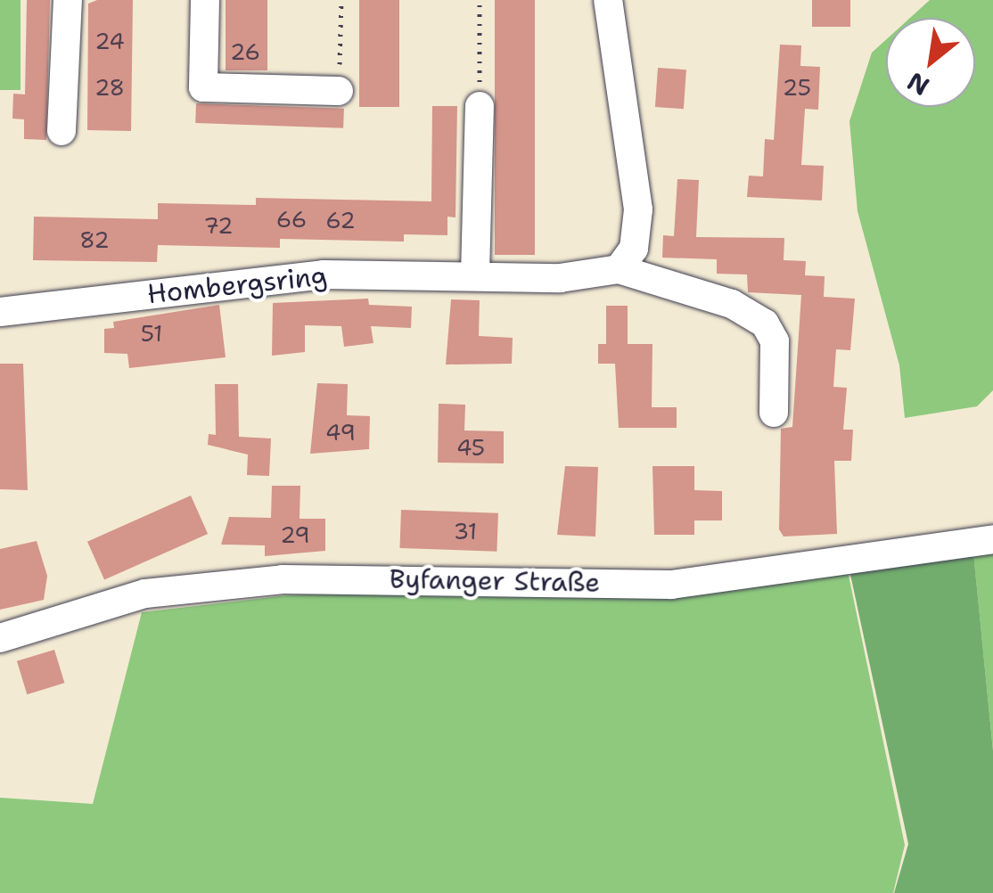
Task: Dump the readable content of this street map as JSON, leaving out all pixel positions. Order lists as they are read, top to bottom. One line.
{"streets":{"street":["Hombergsring","Byfanger Straße"]},"house_numbers":["24","26","28","25","66","62","72","82","51","49","45","31","29"],"north":"bottom left"}
